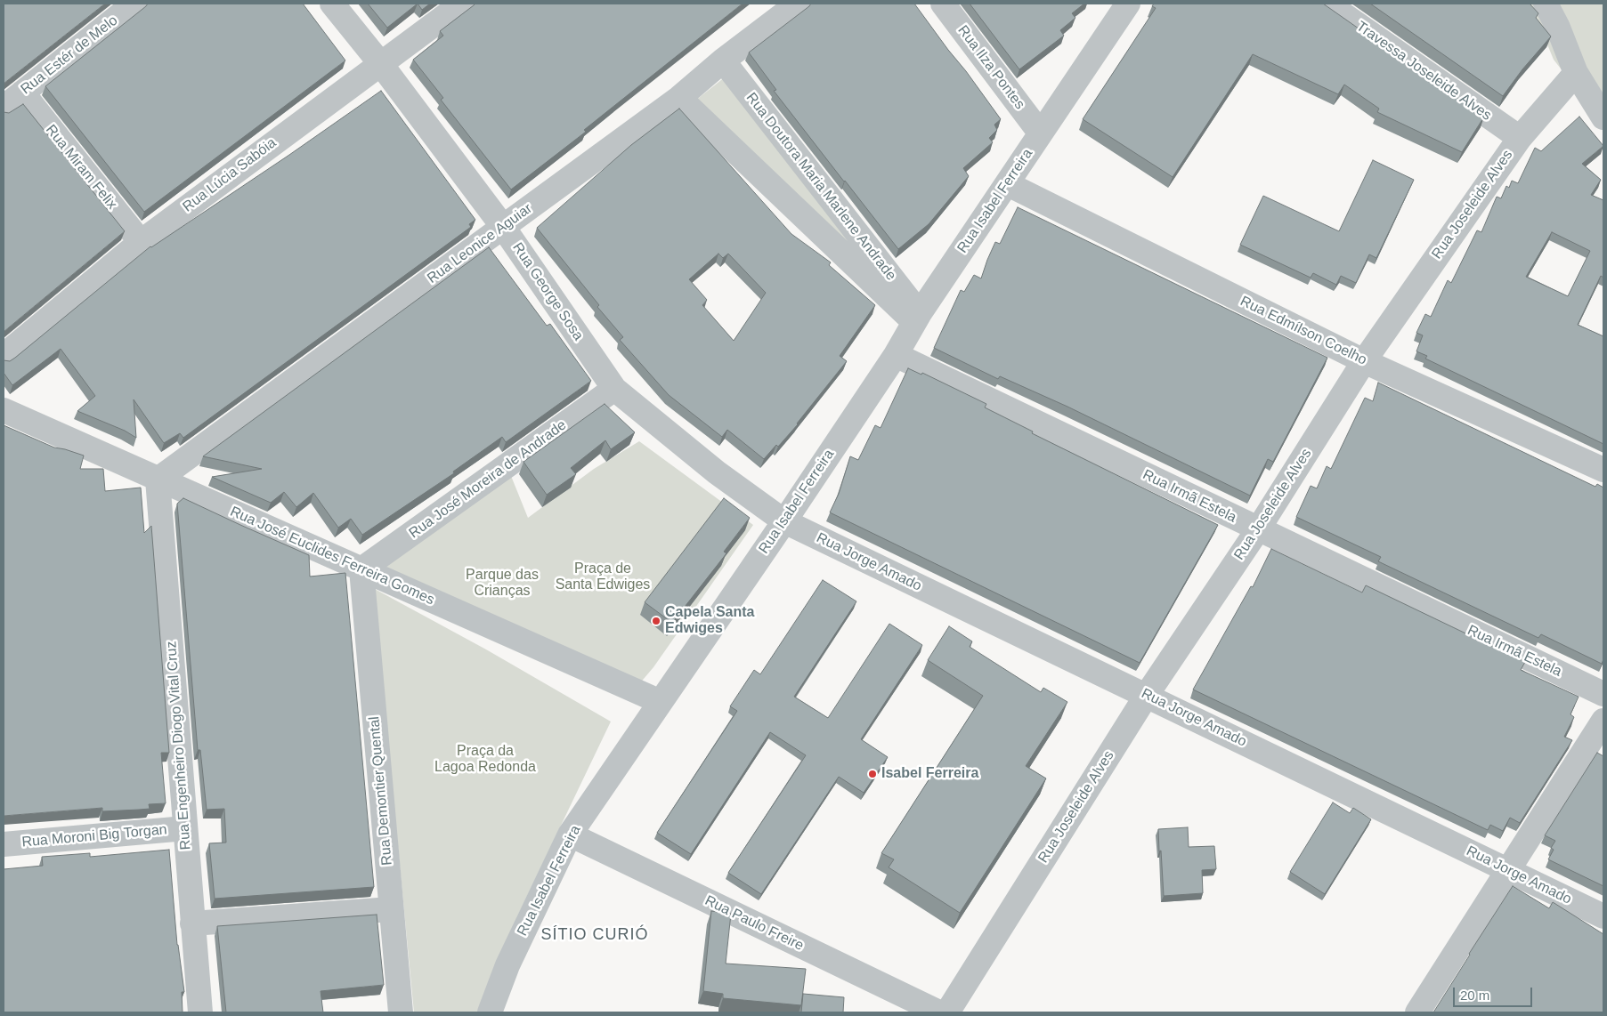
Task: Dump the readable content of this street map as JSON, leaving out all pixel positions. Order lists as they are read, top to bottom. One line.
{"streets":{"street":["Rua Estér de Melo","Rua Ilza Pontes","Travessa Joseleide Alves","Rua Miram Felix","Rua Lúcia Sabóia","Rua Doutora Maria Marlene Andrade","Rua Isabel Ferreira","Rua Joseleide Alves","Rua Leonice Aguiar","Rua George Sosa","Rua Edmílson Coelho","Rua José Moreira de Andrade","Rua Irmã Estela","Rua José Euclides Ferreira Gomes","Rua Jorge Amado","Rua Engenheiro Diogo Vital Cruz","Rua Demontier Quental","Rua Moroni Big Torgan","Rua Paulo Freire"]},"crossings":[["Rua Estér de Melo","Rua Miram Felix"],["Rua Ilza Pontes","Rua Isabel Ferreira"],["Travessa Joseleide Alves","Rua Joseleide Alves"],["Rua Miram Felix","Rua Lúcia Sabóia"],["Rua Lúcia Sabóia","Rua George Sosa"],["Rua Doutora Maria Marlene Andrade","Rua Isabel Ferreira"],["Rua Doutora Maria Marlene Andrade","Rua Leonice Aguiar"],["Rua Isabel Ferreira","Rua George Sosa"],["Rua Isabel Ferreira","Rua Edmílson Coelho"],["Rua Isabel Ferreira","Rua Irmã Estela"],["Rua Isabel Ferreira","Rua José Euclides Ferreira Gomes"],["Rua Isabel Ferreira","Rua Jorge Amado"],["Rua Isabel Ferreira","Rua Paulo Freire"],["Rua Joseleide Alves","Rua Edmílson Coelho"],["Rua Joseleide Alves","Rua Irmã Estela"],["Rua Joseleide Alves","Rua Jorge Amado"],["Rua Leonice Aguiar","Rua George Sosa"],["Rua Leonice Aguiar","Rua José Euclides Ferreira Gomes"],["Rua Leonice Aguiar","Rua Engenheiro Diogo Vital Cruz"],["Rua George Sosa","Rua José Moreira de Andrade"],["Rua George Sosa","Rua Jorge Amado"],["Rua José Moreira de Andrade","Rua José Euclides Ferreira Gomes"],["Rua José Moreira de Andrade","Rua Demontier Quental"],["Rua José Euclides Ferreira Gomes","Rua Engenheiro Diogo Vital Cruz"],["Rua José Euclides Ferreira Gomes","Rua Demontier Quental"],["Rua Engenheiro Diogo Vital Cruz","Rua Moroni Big Torgan"]],"districts":["SÍTIO CURIÓ"],"parks":["Praça de Santa Edwiges","Parque das Crianças","Praça da Lagoa Redonda"],"places":["Capela Santa Edwiges","Isabel Ferreira"],"scale_bar":"20 m"}
